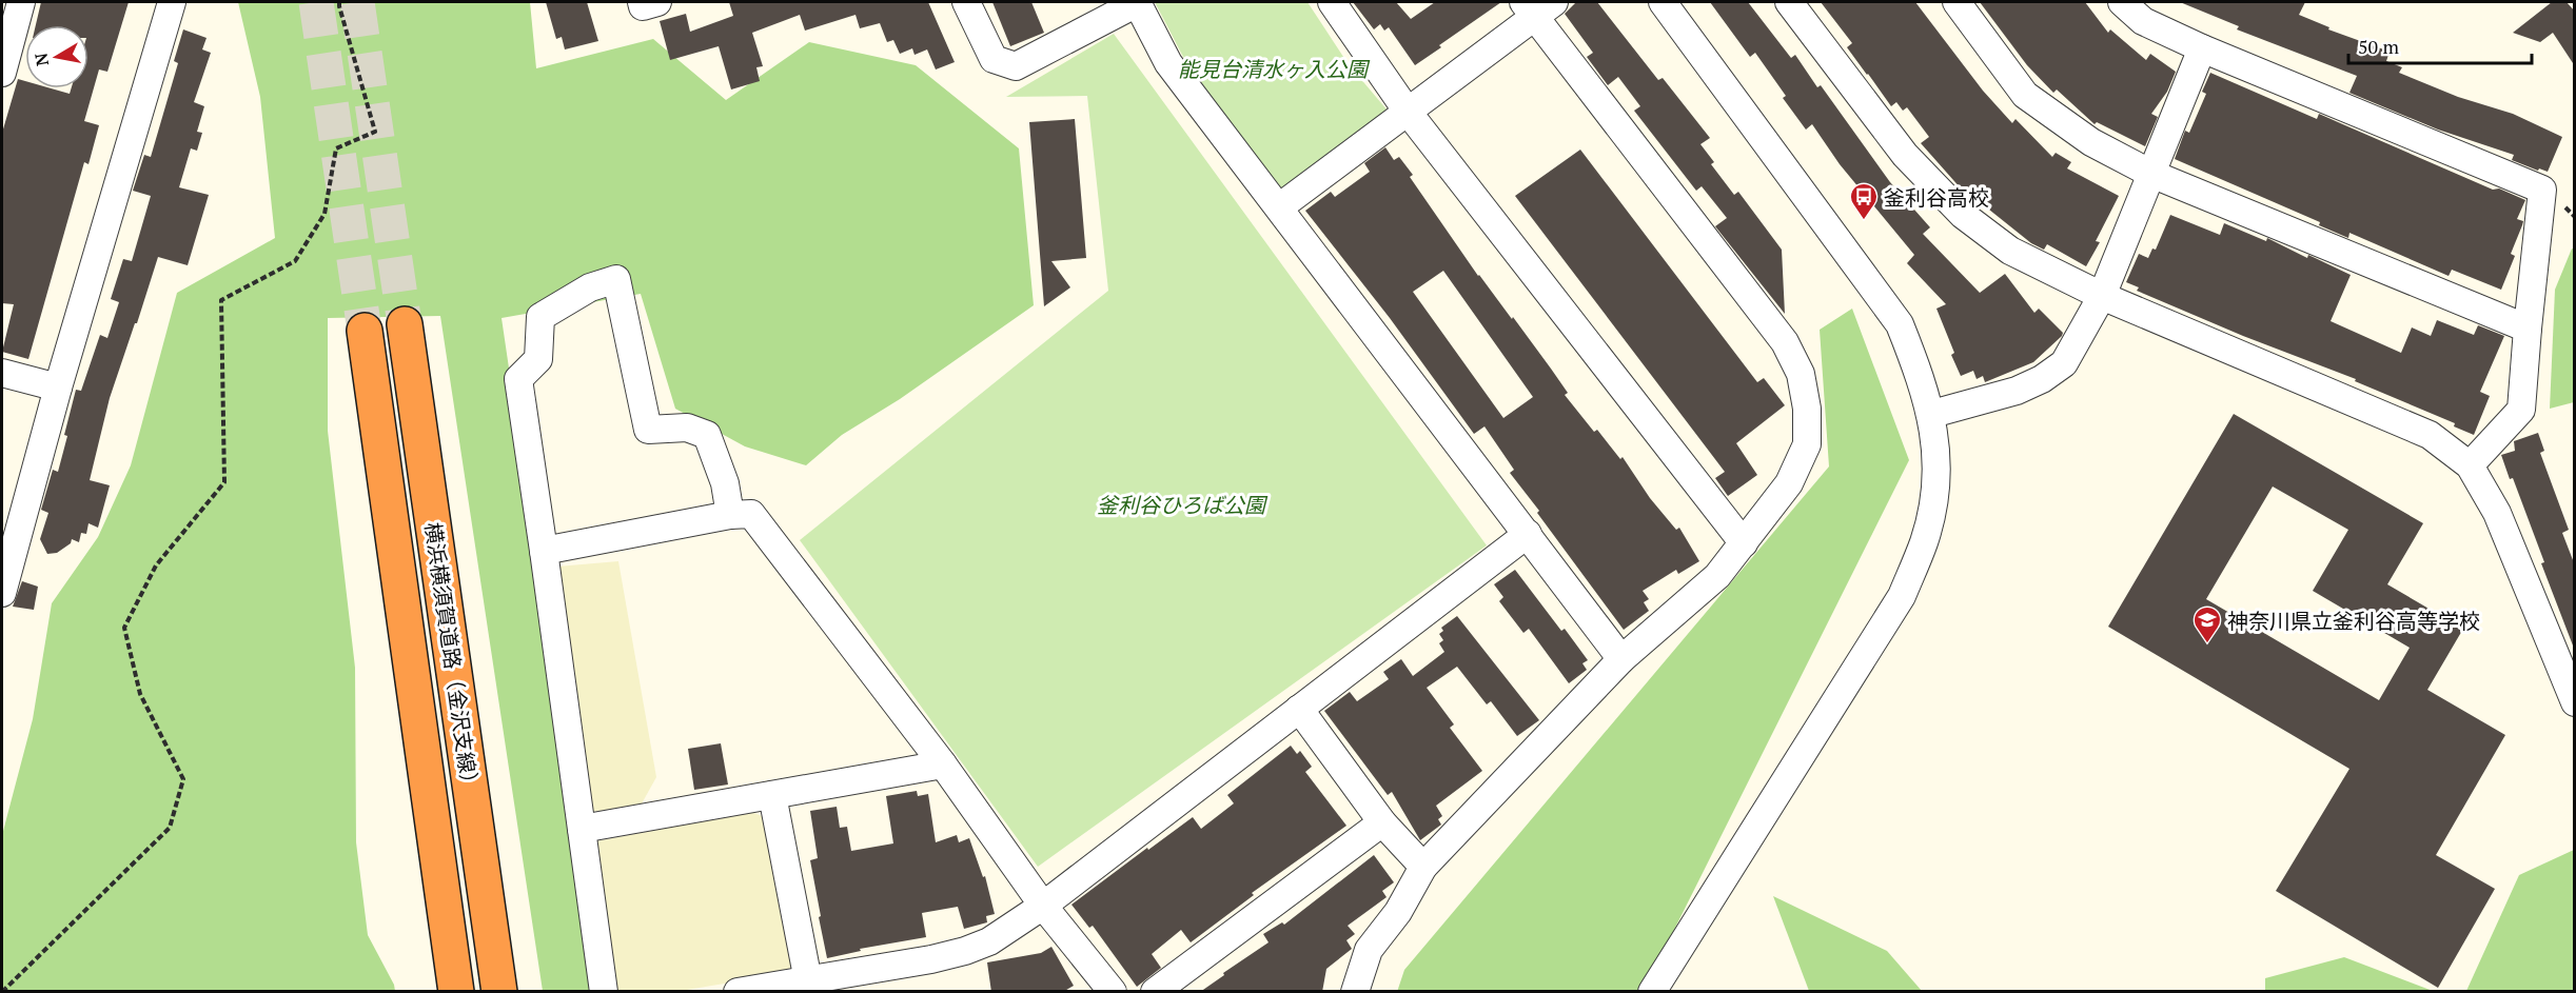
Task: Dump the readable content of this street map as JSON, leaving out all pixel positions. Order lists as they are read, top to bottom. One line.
{"streets":{"highway":["横浜横須賀道路（金沢支線）"]},"parks":["能見台清水ヶ入公園","釜利谷ひろば公園"],"places":{"bus stop":["釜利谷高校"],"school or university":["神奈川県立釜利谷高等学校"]},"scale_bar":"50 m","north":"left"}
